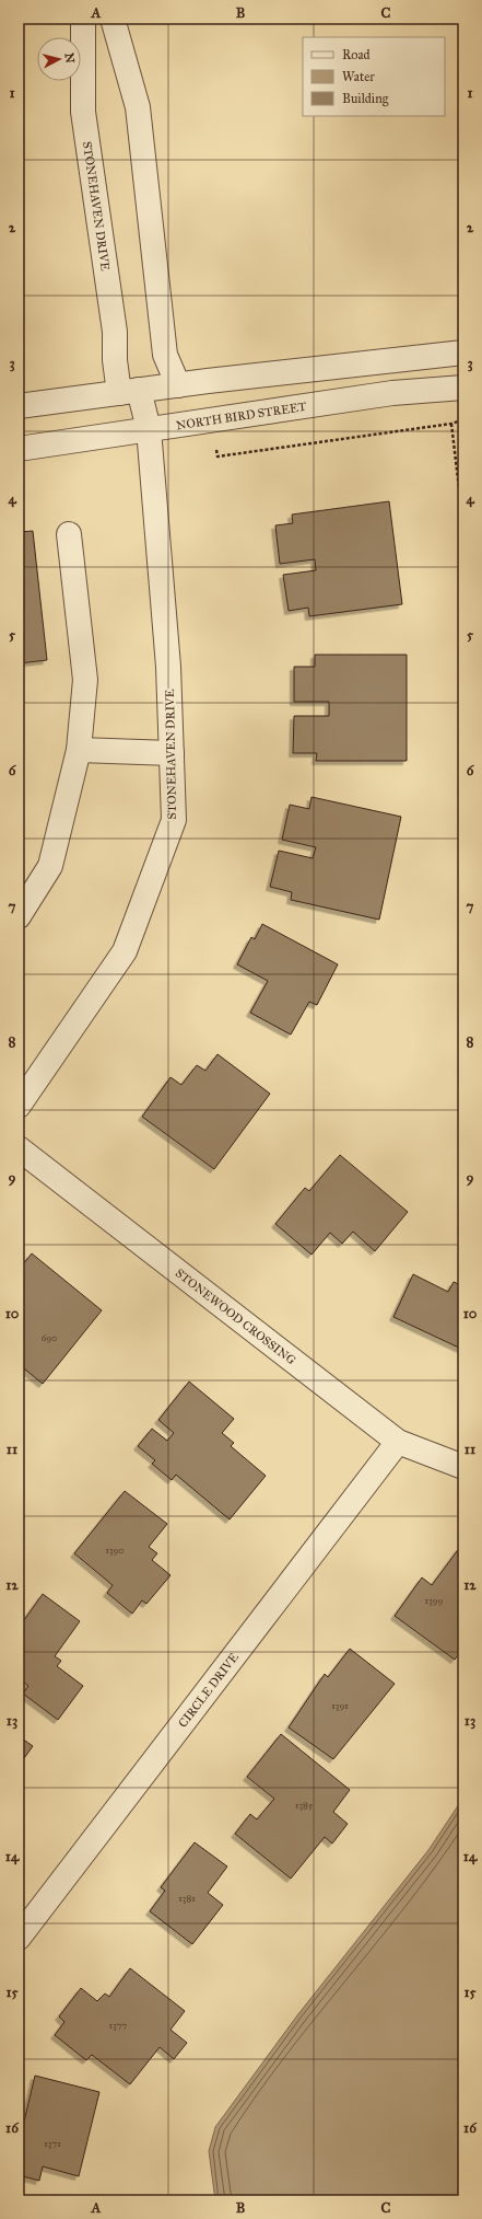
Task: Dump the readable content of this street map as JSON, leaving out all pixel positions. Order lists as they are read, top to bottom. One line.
{"streets":{"street":["STONEHAVEN DRIVE","NORTH BIRD STREET","STONEWOOD CROSSING","CIRCLE DRIVE"]},"crossings":[["STONEHAVEN DRIVE","NORTH BIRD STREET"],["STONEWOOD CROSSING","CIRCLE DRIVE"]],"house_numbers":["690","1390","1399","1391","1385","1381","1377","1371"],"legend":["Road","Water","Building"],"north":"right","grid":{"columns":["A","B","C"],"rows":["1","2","3","4","5","6","7","8","9","10","11","12","13","14","15","16"]}}
